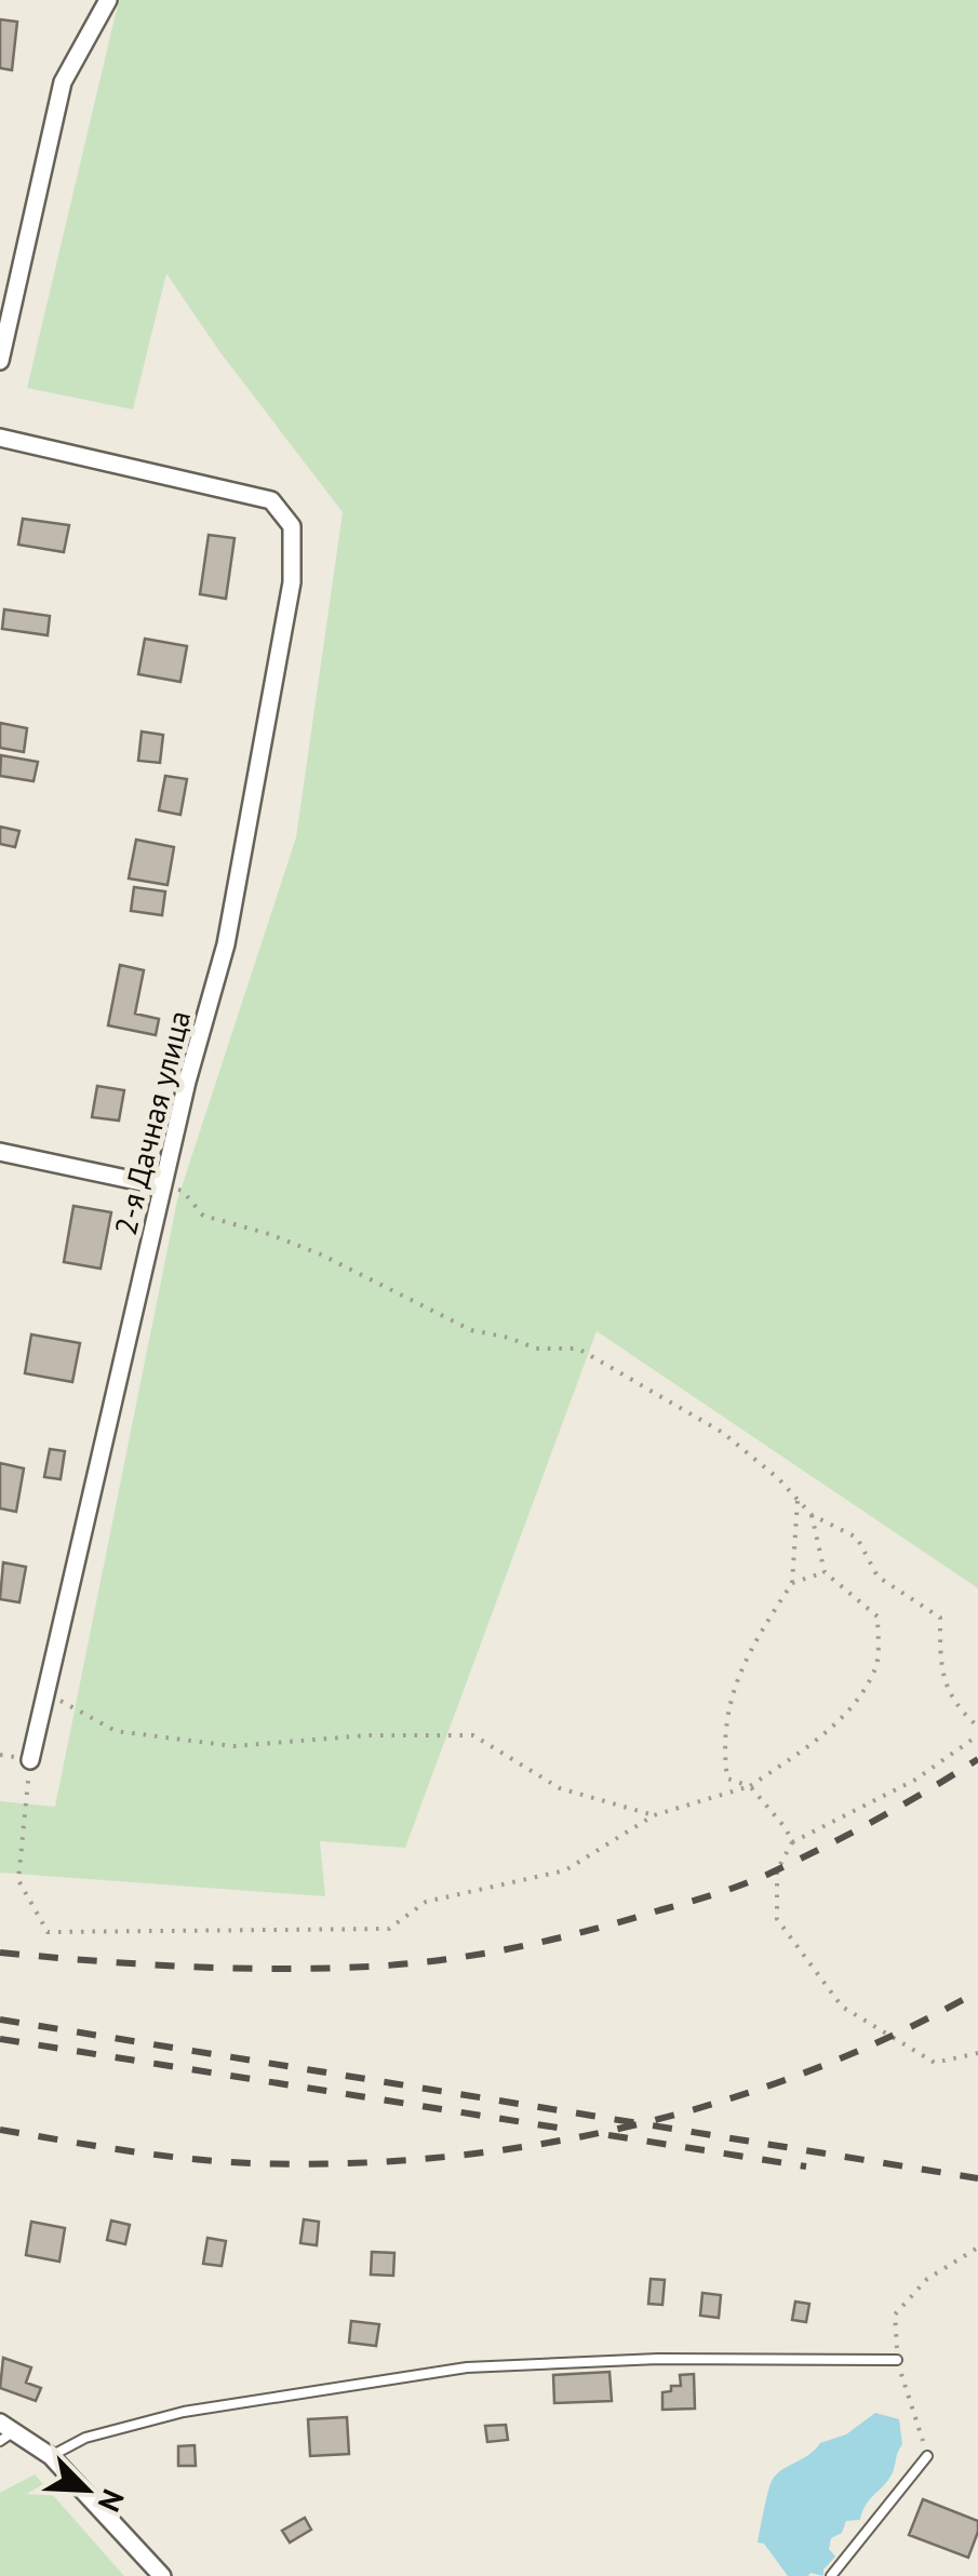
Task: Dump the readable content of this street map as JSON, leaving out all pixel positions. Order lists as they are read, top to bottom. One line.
{"streets":{"street":["2-я Дачная улица"]},"north":"bottom right"}
